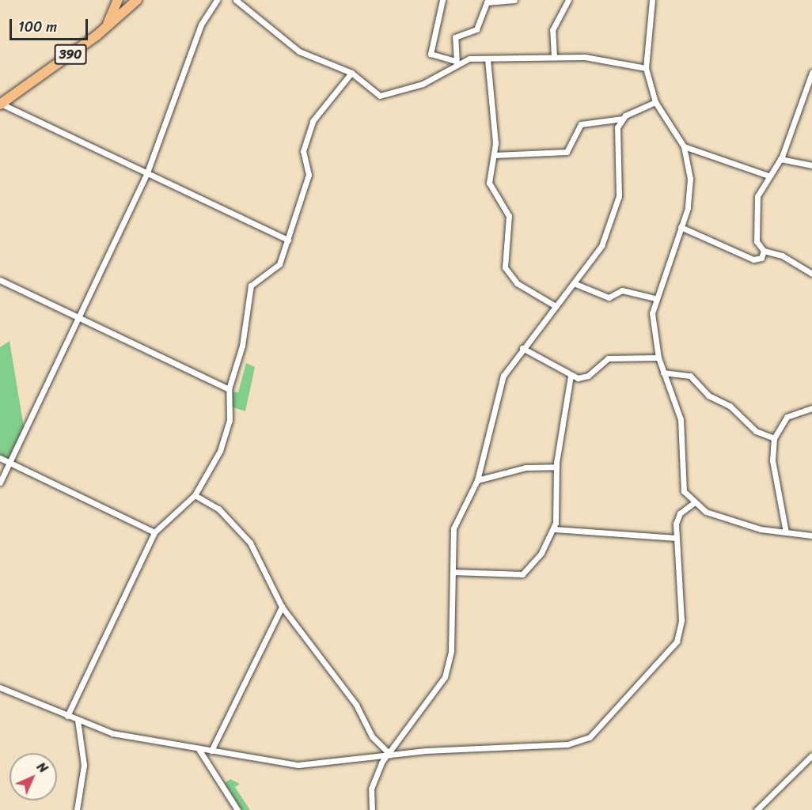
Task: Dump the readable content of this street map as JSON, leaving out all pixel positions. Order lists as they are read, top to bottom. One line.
{"streets":{"highway":["390"]},"scale_bar":"100 m","north":"top right"}
